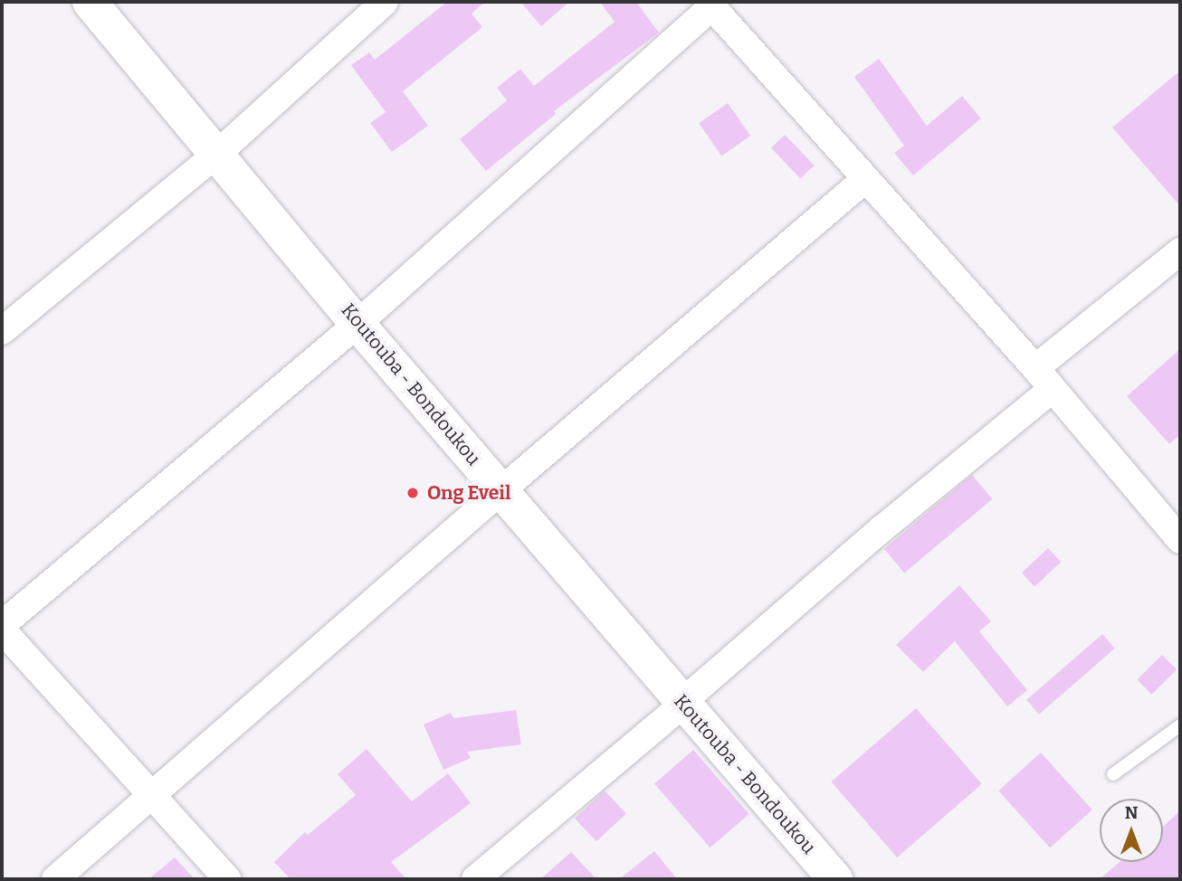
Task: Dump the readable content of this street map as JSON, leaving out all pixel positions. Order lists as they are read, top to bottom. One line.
{"streets":{"main road":["Koutouba - Bondoukou"]},"places":["Ong Eveil"],"north":"top"}
